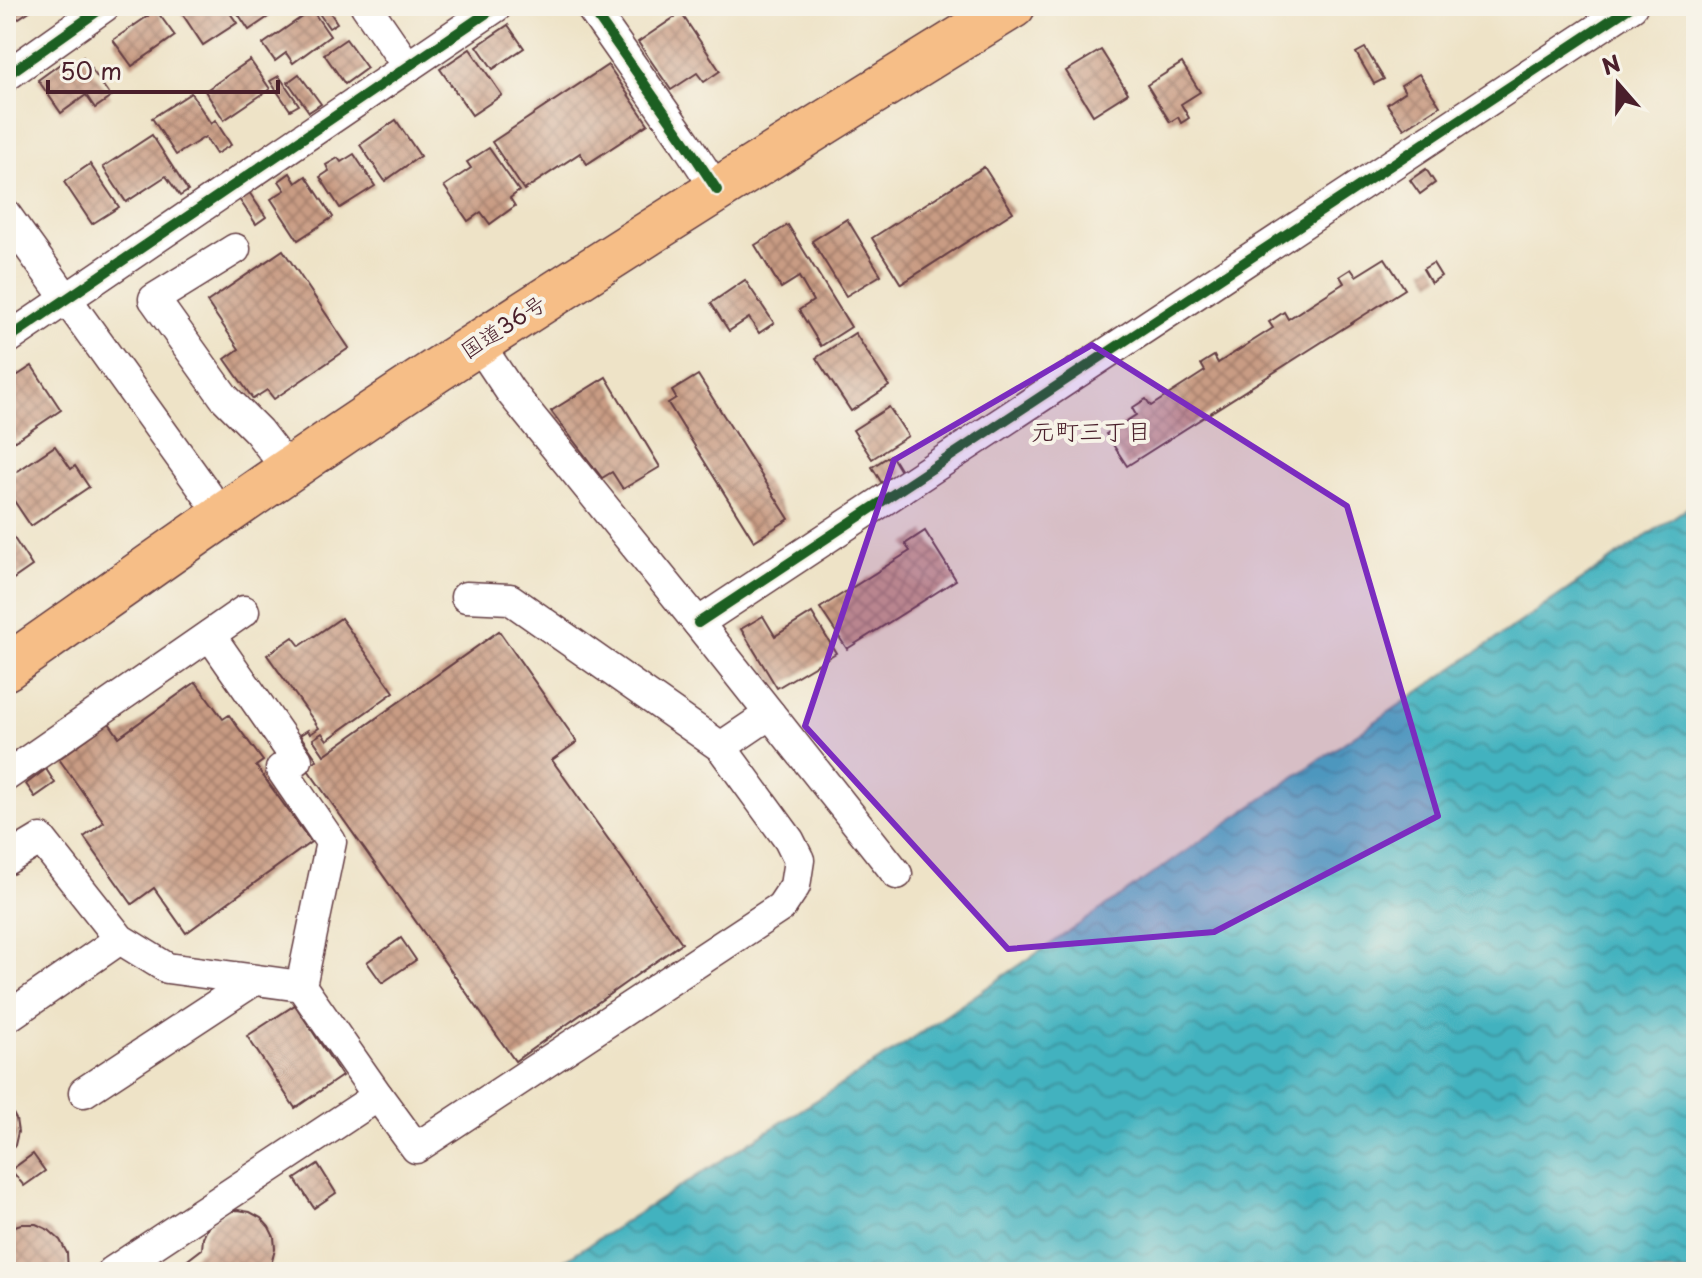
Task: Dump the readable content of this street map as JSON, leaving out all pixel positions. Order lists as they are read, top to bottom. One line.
{"streets":{"highway":["国道36号"]},"districts":["元町三丁目"],"scale_bar":"50 m","north":"top"}
